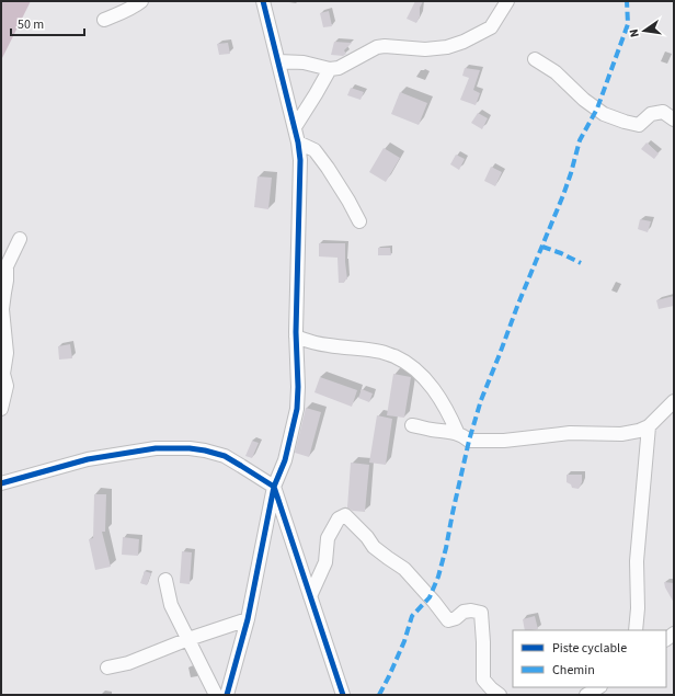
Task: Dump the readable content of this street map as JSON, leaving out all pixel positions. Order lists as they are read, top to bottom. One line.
{"legend":["Piste cyclable","Chemin"],"scale_bar":"50 m","north":"left"}
